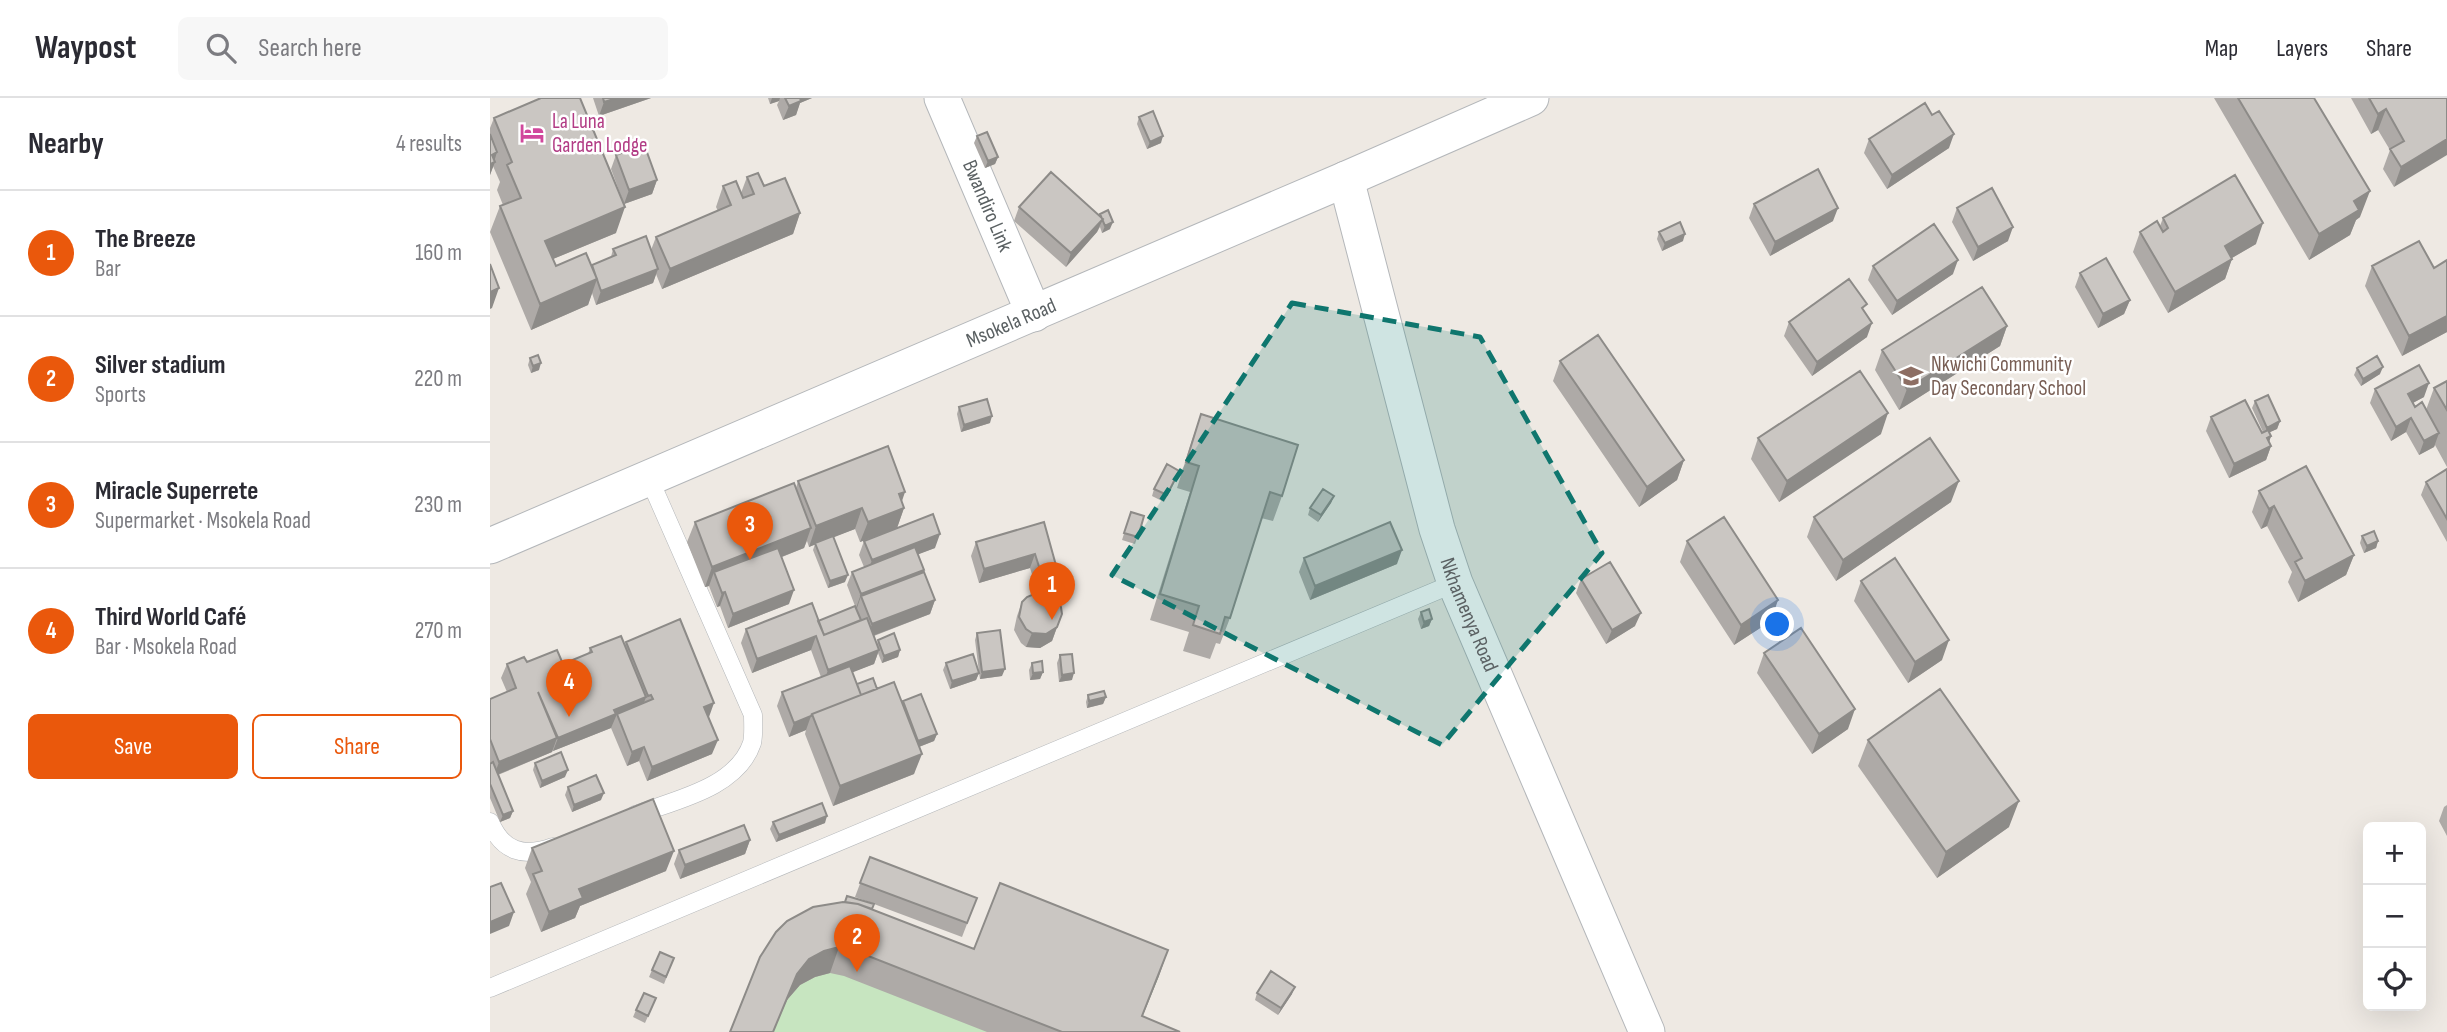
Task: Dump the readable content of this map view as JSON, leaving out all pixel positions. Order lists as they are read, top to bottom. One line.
{"streets":{"street":["Bwandiro Link","Msokela Road","Nkhamenya Road"]},"crossings":[["Bwandiro Link","Msokela Road"],["Msokela Road","Nkhamenya Road"]],"places":{"hotel":["La Luna Garden Lodge"],"school or university":["Nkwichi Community Day Secondary School"]},"page":{"header":"Waypost","search":"Search here","nav":["Map","Layers","Share"],"heading":["Nearby","4 results"],"list":[{"mark":"1","name":"The Breeze","note":"Bar","value":"160 m"},{"mark":"2","name":"Silver stadium","note":"Sports","value":"220 m"},{"mark":"3","name":"Miracle Superrete","note":"Supermarket · Msokela Road","value":"230 m"},{"mark":"4","name":"Third World Café","note":"Bar · Msokela Road","value":"270 m"}],"pins":["3","1","4","2"],"buttons":["Save","Share"],"map_buttons":["+","−"]}}
